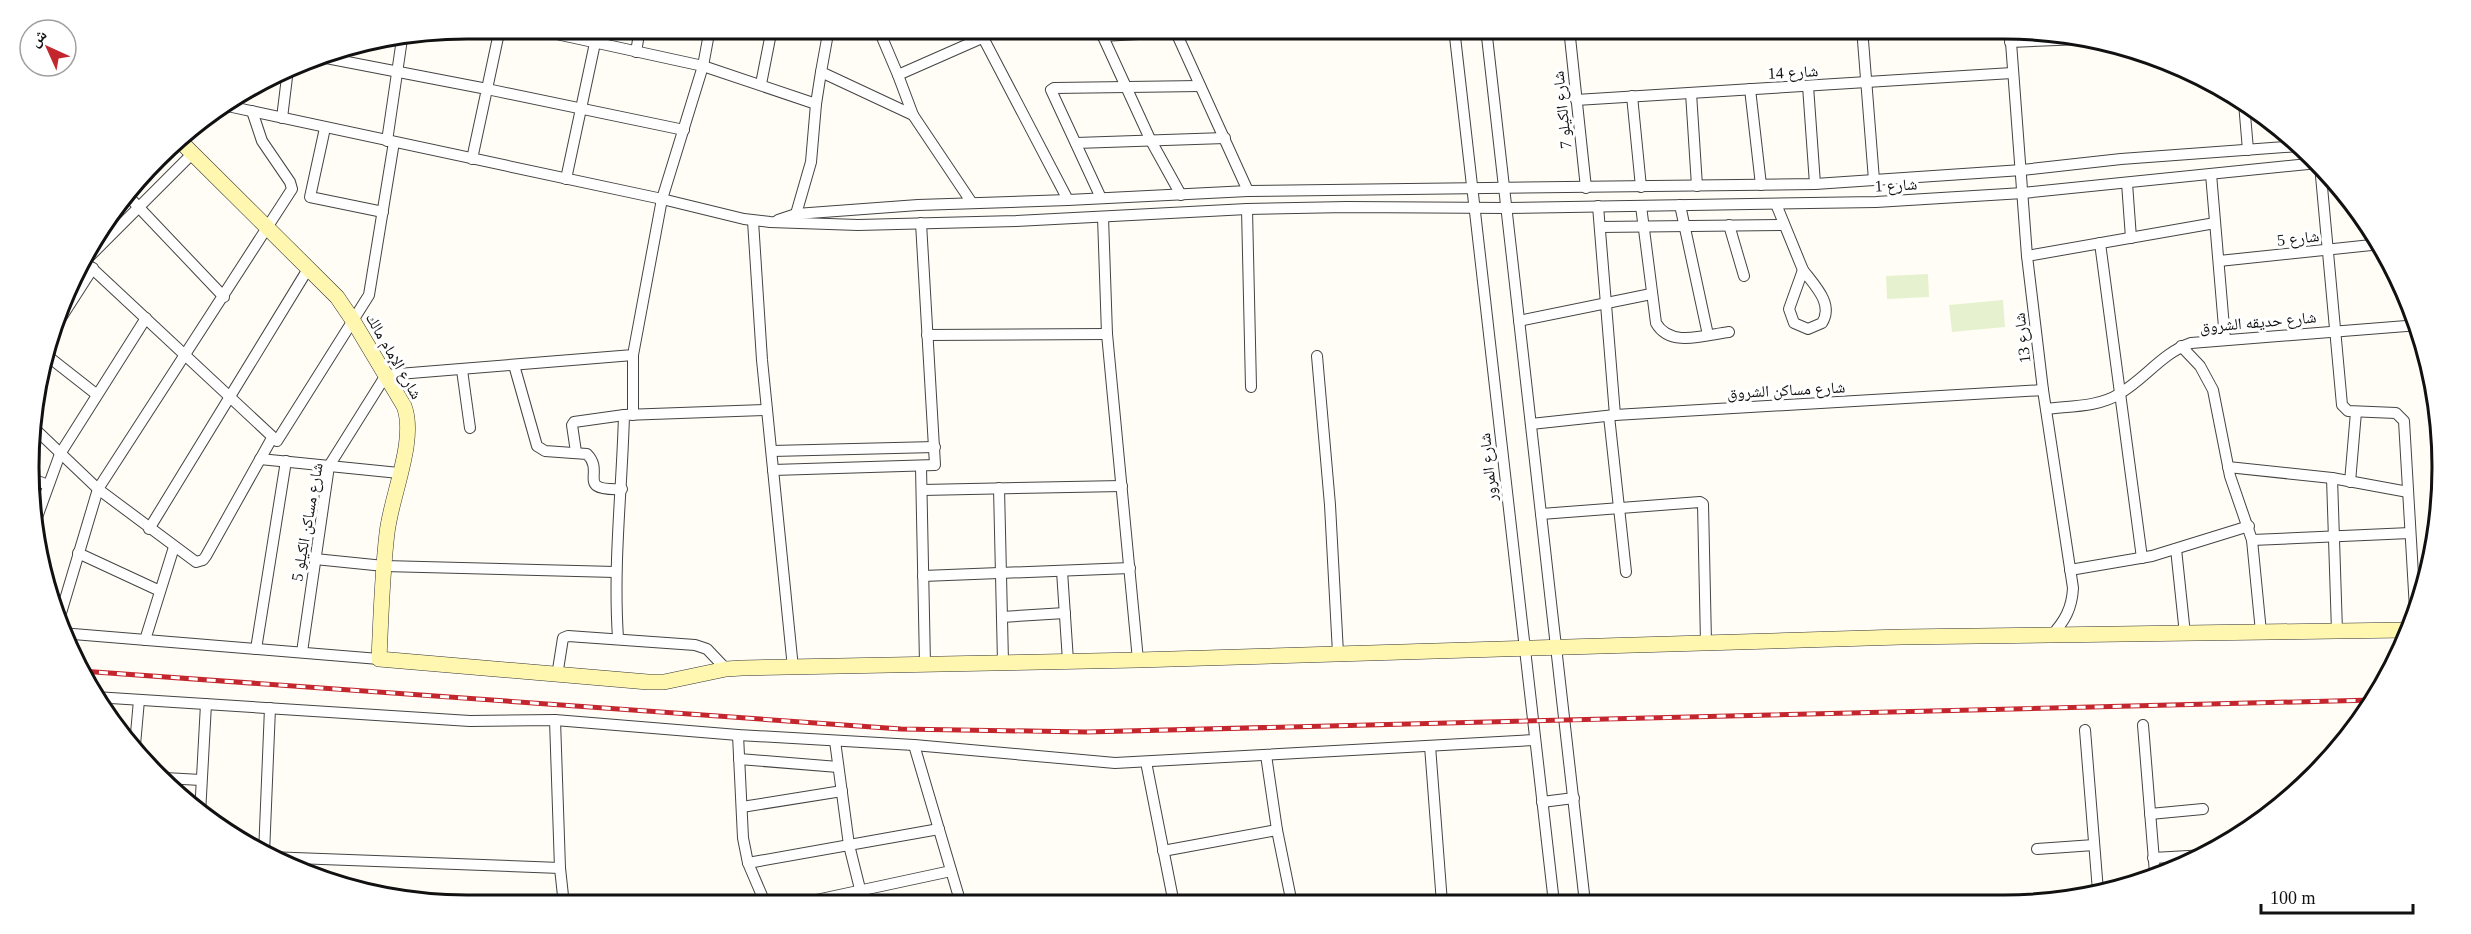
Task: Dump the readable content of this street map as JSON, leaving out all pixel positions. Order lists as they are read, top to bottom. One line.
{"streets":{"street":["شارع 14","شارع الكيلو 7","شارع 1","شارع 5","شارع حديقه الشروق","شارع 13","شارع الإمام مالك","شارع مساكن الشروق","شارع المرور","شارع مساكن الكيلو 5"]},"crossings":[["شارع 14","شارع الكيلو 7"],["شارع 14","شارع 13"],["شارع الكيلو 7","شارع 1"],["شارع 1","شارع 13"],["شارع 1","شارع المرور"],["شارع حديقه الشروق","شارع 13"],["شارع 13","شارع مساكن الشروق"],["شارع الإمام مالك","شارع مساكن الكيلو 5"]],"scale_bar":"100 m","north":"top left"}
